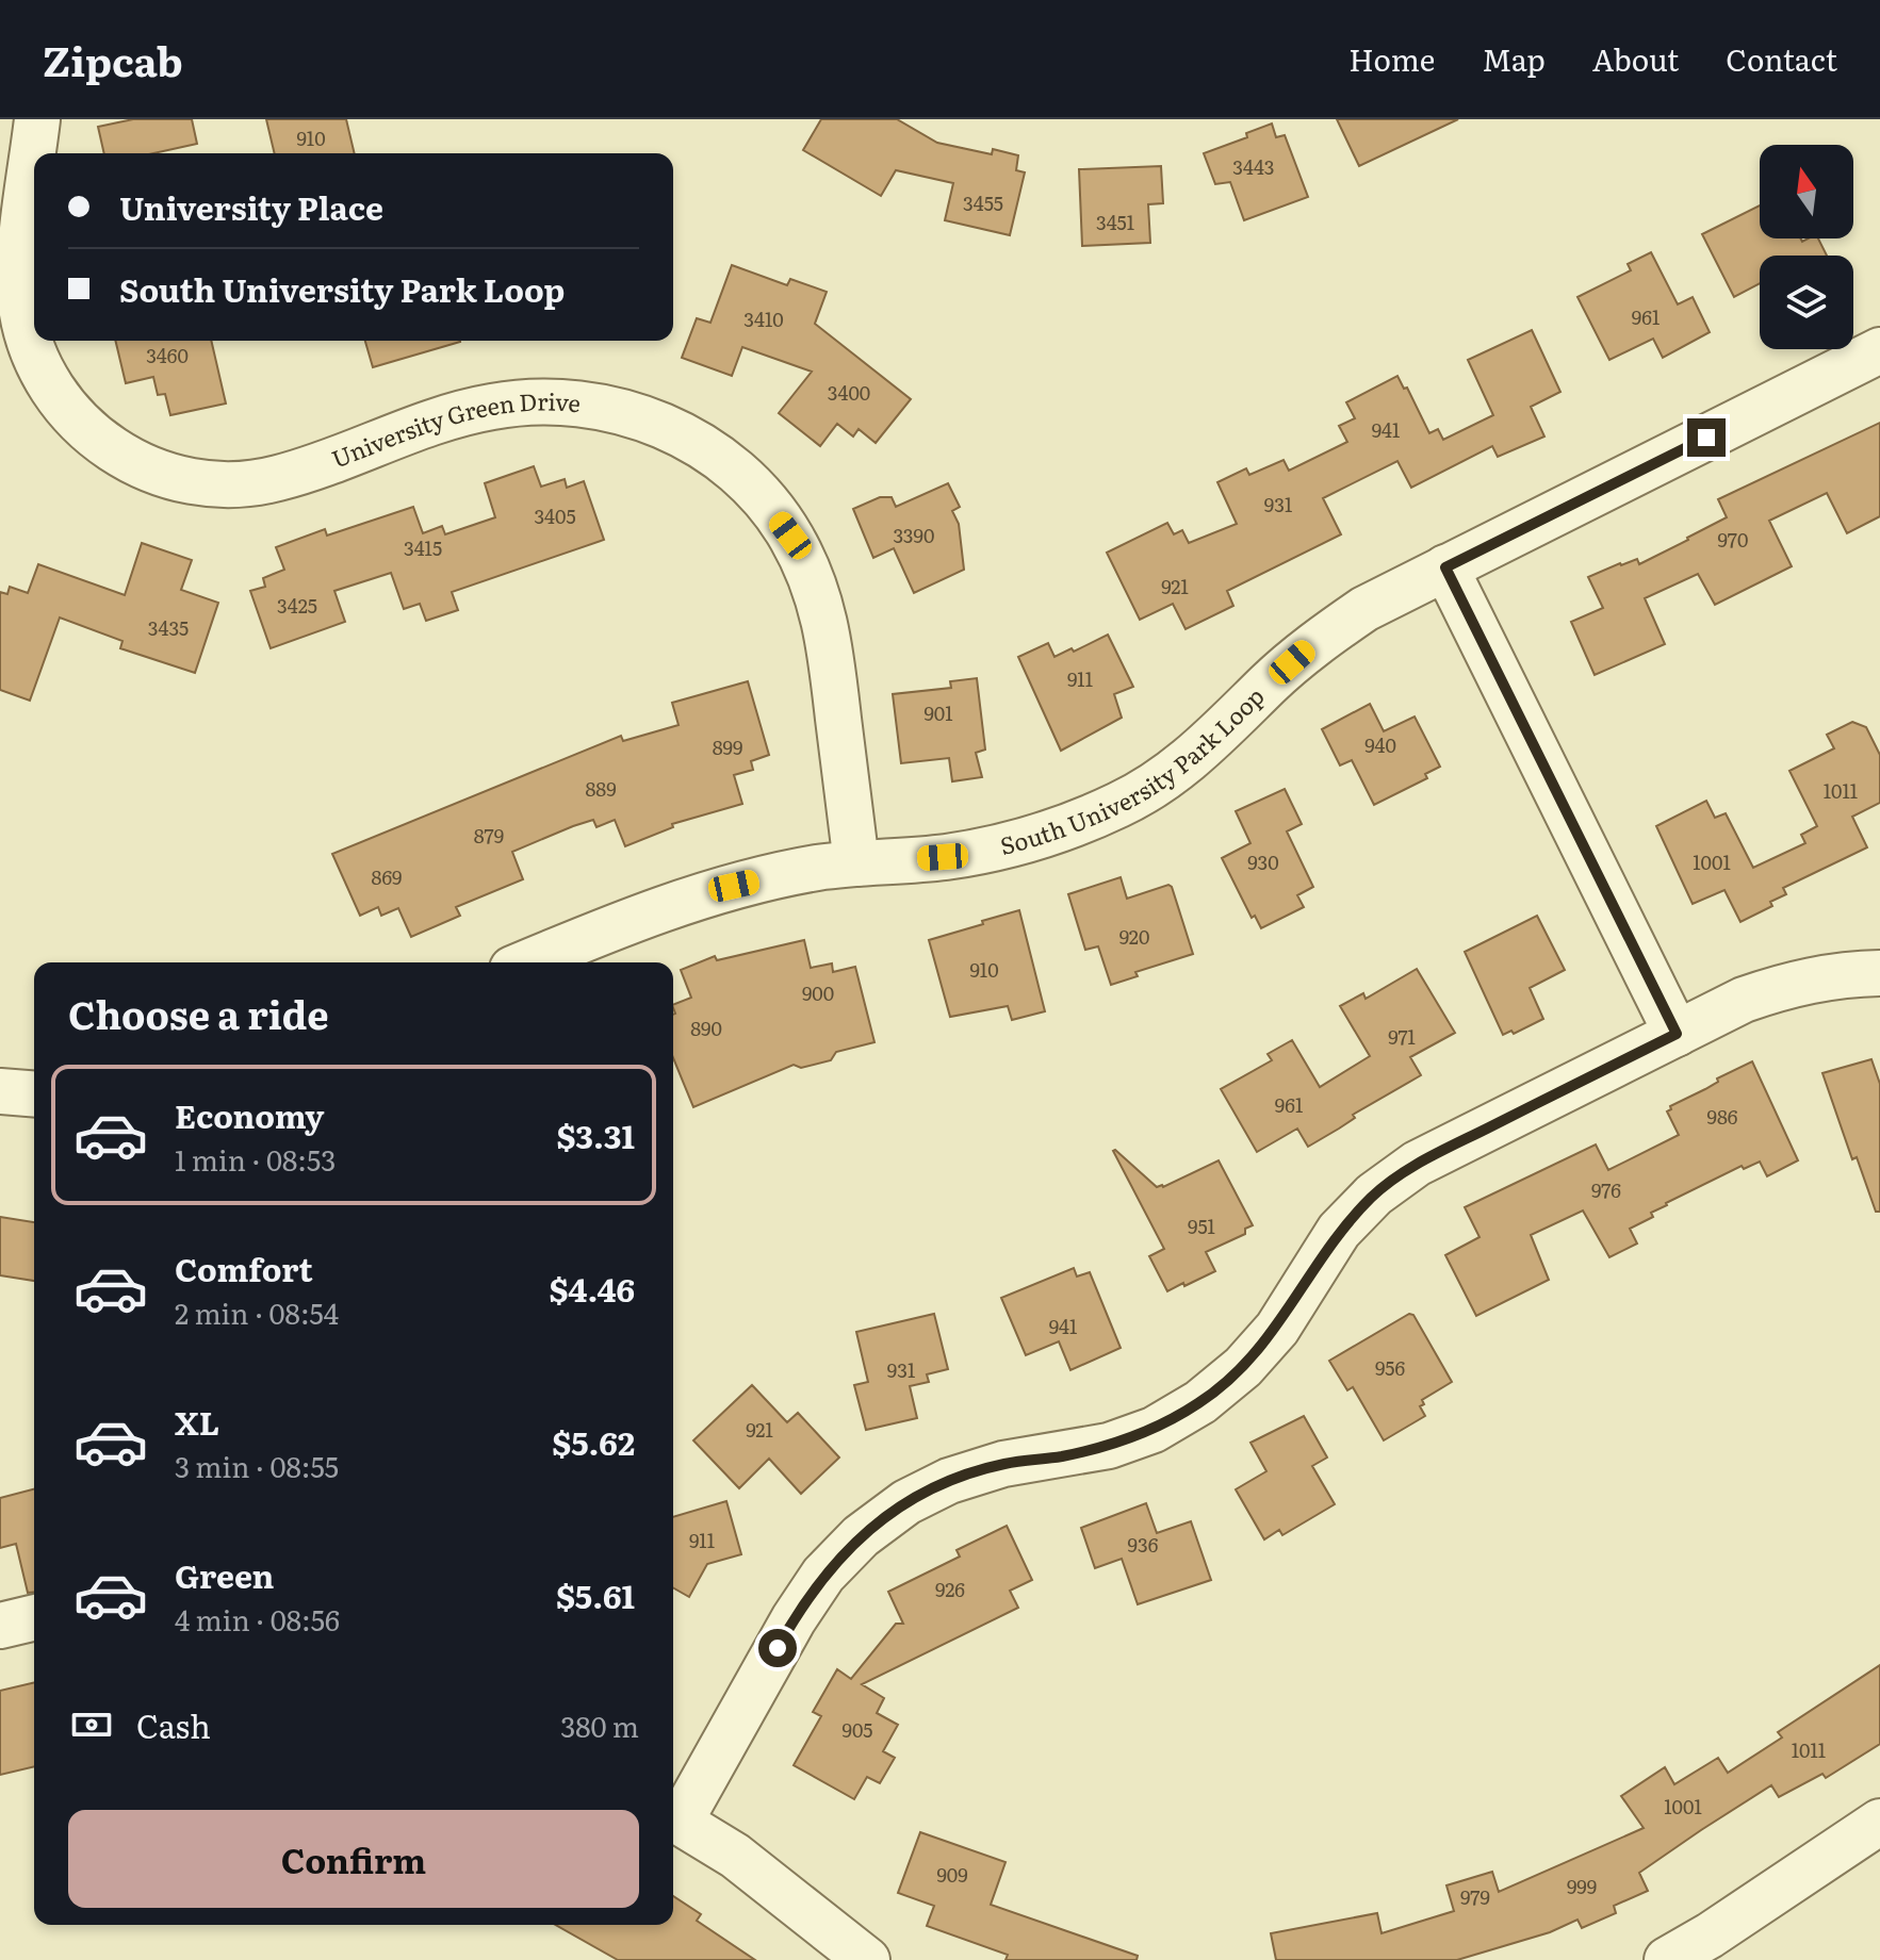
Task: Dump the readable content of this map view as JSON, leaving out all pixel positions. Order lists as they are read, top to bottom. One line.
{"streets":{"street":["University Green Drive","South University Park Loop"]},"crossings":[["University Green Drive","South University Park Loop"]],"house_numbers":["910","3443","3455","3451","961","3410","3460","3400","941","931","3405","3390","970","3415","921","3425","3435","911","901","940","899","889","1011","879","930","1001","869","920","910","900","890","971","961","986","976","951","941","956","931","921","911","936","926","905","1011","1001","909","999","979"],"north":"top","page":{"header":"Zipcab","nav":["Home","Map","About","Contact"],"banner":["University Place","South University Park Loop"],"heading":"Choose a ride","list":[{"name":"Economy","note":"1 min · 08:53","value":"$3.31"},{"name":"Comfort","note":"2 min · 08:54","value":"$4.46"},{"name":"XL","note":"3 min · 08:55","value":"$5.62"},{"name":"Green","note":"4 min · 08:56","value":"$5.61"}],"pay":["Cash","380 m"],"buttons":"Confirm"}}
